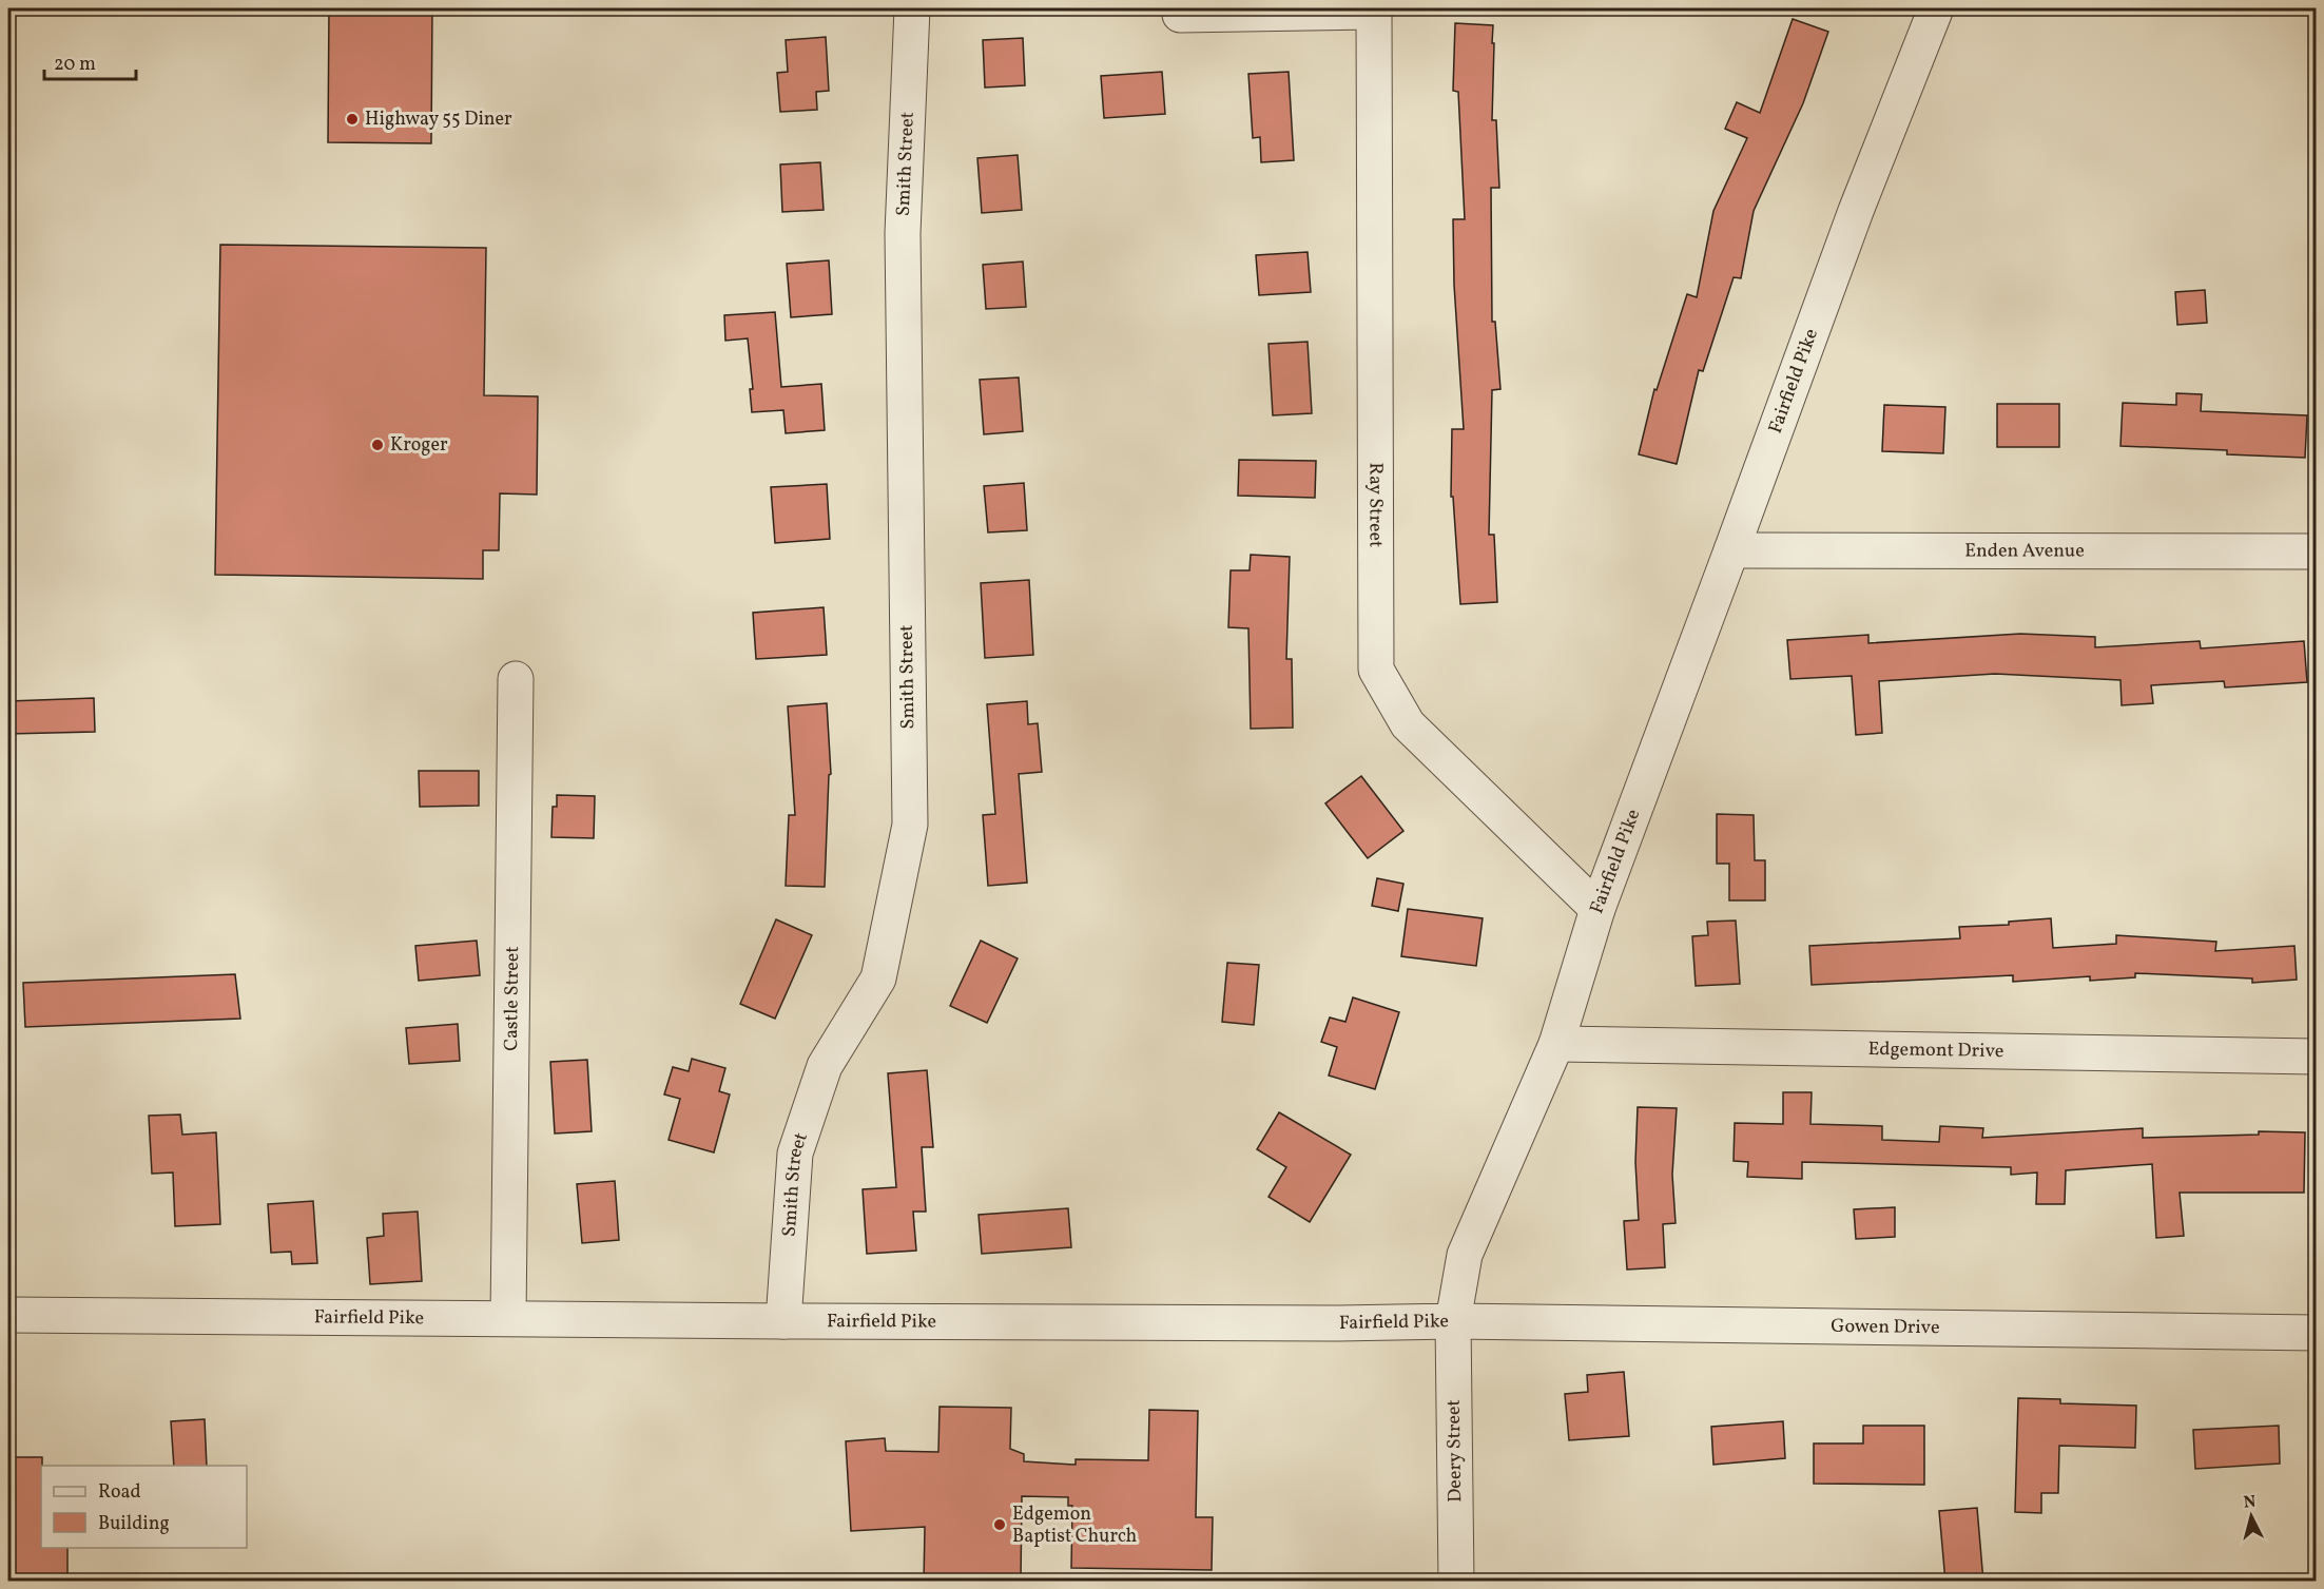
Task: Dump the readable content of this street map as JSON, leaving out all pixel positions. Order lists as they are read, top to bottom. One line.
{"streets":{"street":["Smith Street","Fairfield Pike","Ray Street","Enden Avenue","Castle Street","Edgemont Drive","Gowen Drive","Deery Street"]},"crossings":[["Smith Street","Fairfield Pike"],["Fairfield Pike","Ray Street"],["Fairfield Pike","Enden Avenue"],["Fairfield Pike","Castle Street"],["Fairfield Pike","Edgemont Drive"],["Fairfield Pike","Gowen Drive"],["Fairfield Pike","Deery Street"],["Gowen Drive","Deery Street"]],"places":["Highway 55 Diner","Kroger","Edgemon Baptist Church"],"legend":["Road","Building"],"scale_bar":"20 m","north":"top"}
